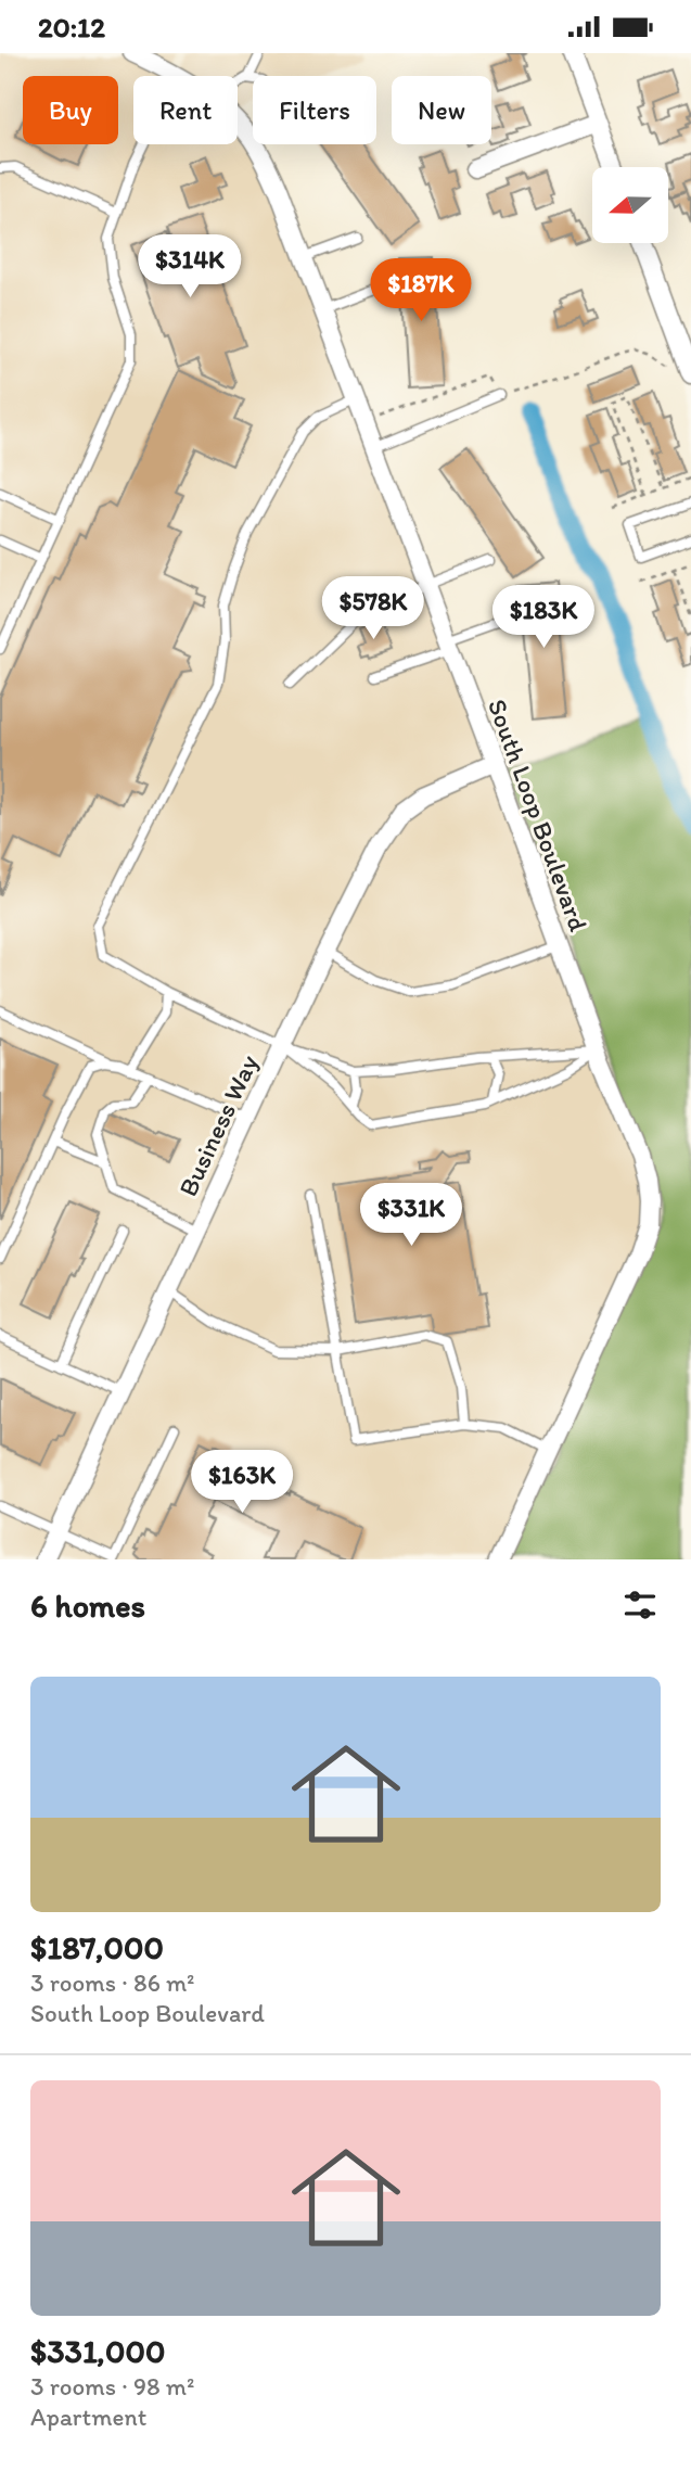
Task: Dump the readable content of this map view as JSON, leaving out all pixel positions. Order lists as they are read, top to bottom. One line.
{"streets":{"street":["South Loop Boulevard","Business Way"]},"crossings":[["South Loop Boulevard","Business Way"]],"north":"left","page":{"status":"20:12","chip":["Buy","Rent","Filters","New"],"price":["$314K","$187K","$578K","$183K","$331K","$163K"],"heading":"6 homes","list":[{"name":"$187,000","note":"3 rooms · 86 m² · South Loop Boulevard"},{"name":"$331,000","note":"3 rooms · 98 m² · Apartment"}]}}
